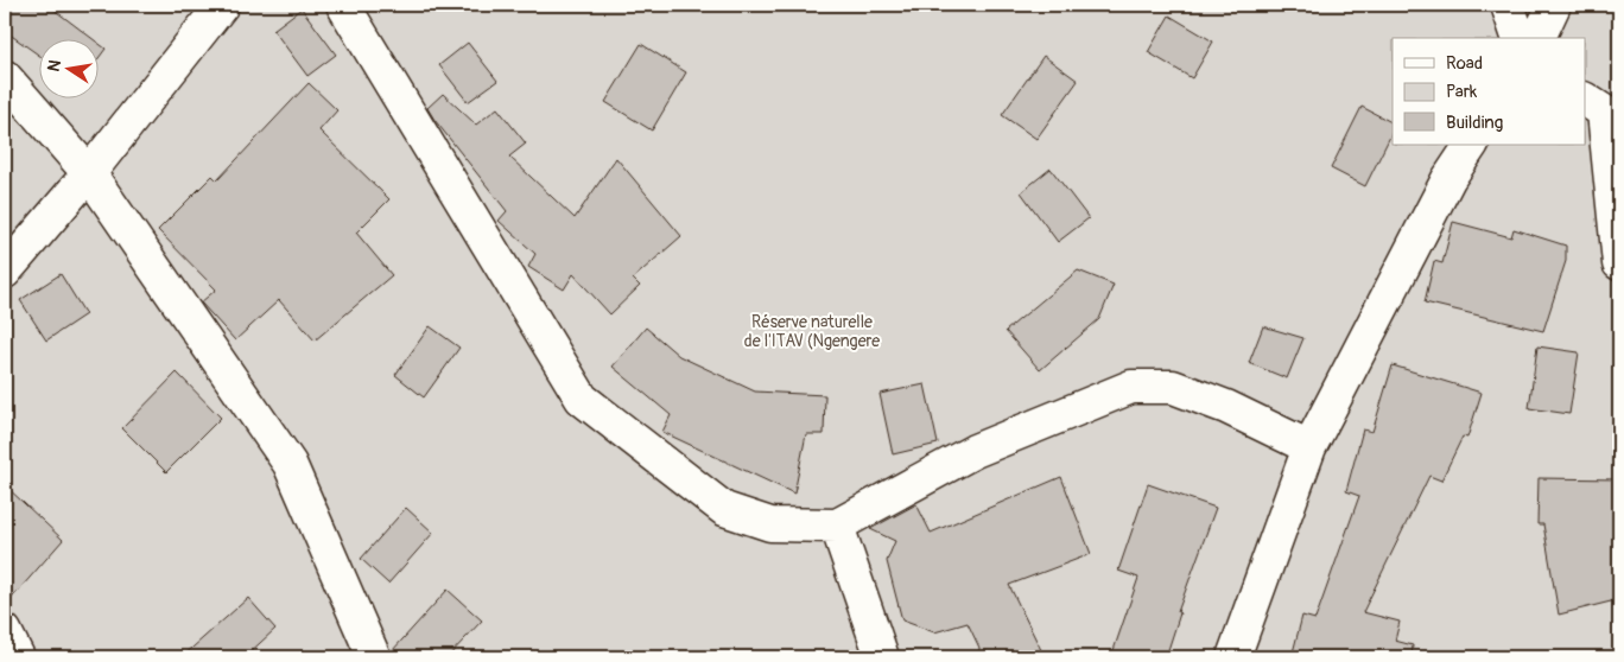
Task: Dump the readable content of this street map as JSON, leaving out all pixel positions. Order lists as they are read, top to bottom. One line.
{"parks":["Réserve naturelle de l'ITAV (Ngengere"],"legend":["Road","Park","Building"],"north":"left"}
